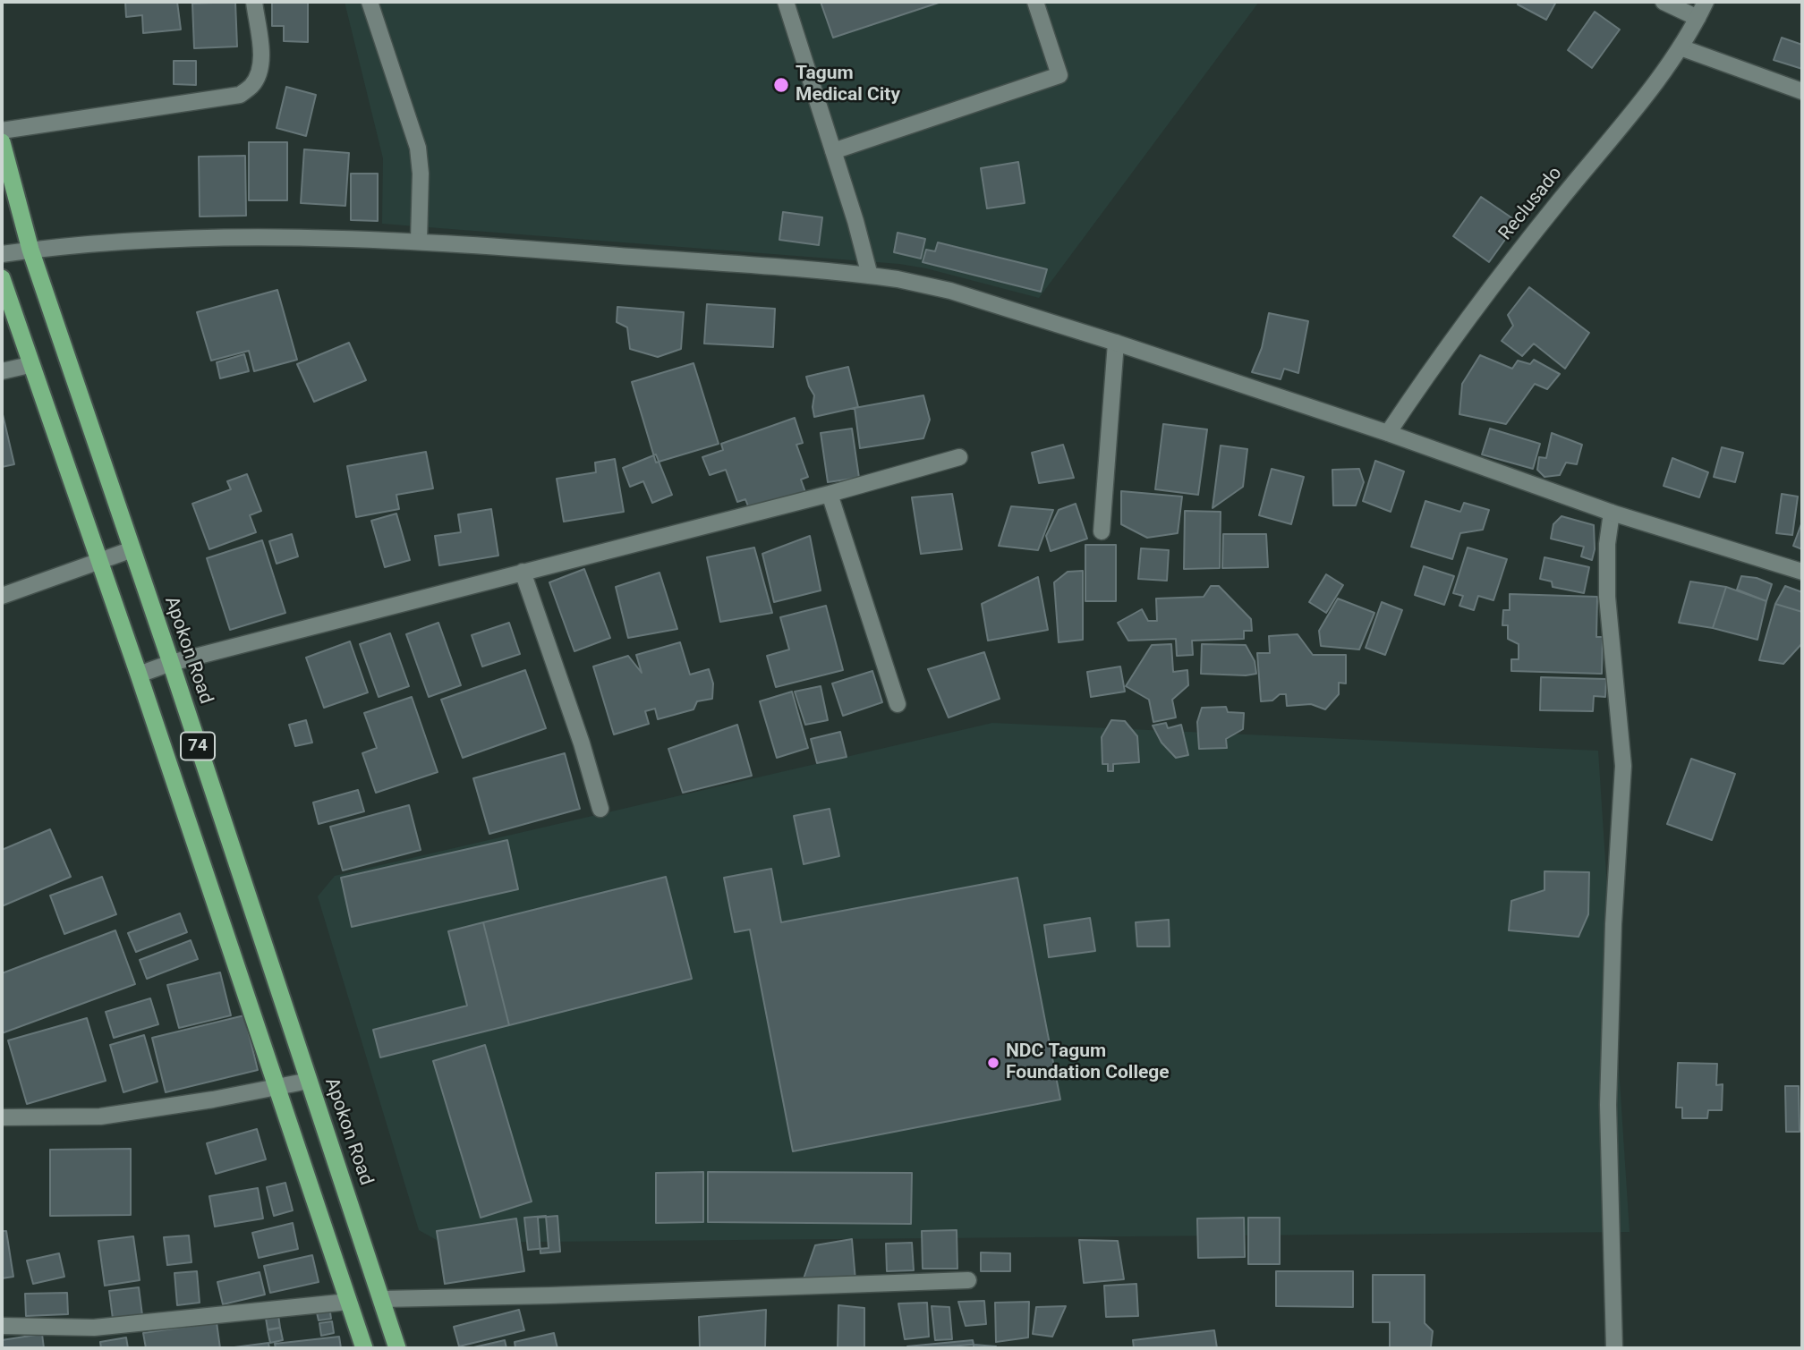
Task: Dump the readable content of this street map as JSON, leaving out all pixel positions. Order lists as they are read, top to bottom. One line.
{"streets":{"highway":["Apokon Road","74"],"street":["Reclusado"]},"places":["Tagum Medical City","NDC Tagum Foundation College"]}
